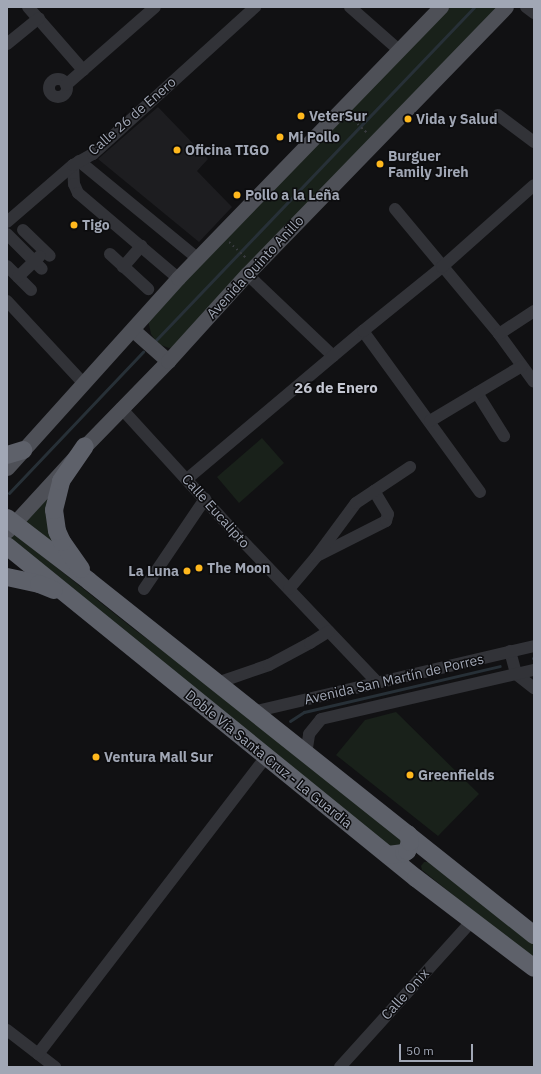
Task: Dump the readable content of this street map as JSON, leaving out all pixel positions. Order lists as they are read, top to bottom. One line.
{"streets":{"highway":["Doble Vía Santa Cruz - La Guardia"],"main road":["Avenida Quinto Anillo"],"street":["Calle 26 de Enero","Calle Eucalipto","Avenida San Martín de Porres","Calle Onix"]},"crossings":[["Avenida Quinto Anillo","Calle Eucalipto"],["Avenida Quinto Anillo","Doble Vía Santa Cruz - La Guardia"],["Calle Eucalipto","Avenida San Martín de Porres"],["Avenida San Martín de Porres","Doble Vía Santa Cruz - La Guardia"],["Doble Vía Santa Cruz - La Guardia","Calle Onix"]],"districts":["26 de Enero"],"places":["VeterSur","Vida y Salud","Mi Pollo","Oficina TIGO","Burguer Family Jireh","Pollo a la Leña","Tigo","The Moon","La Luna","Ventura Mall Sur","Greenfields"],"scale_bar":"50 m"}
